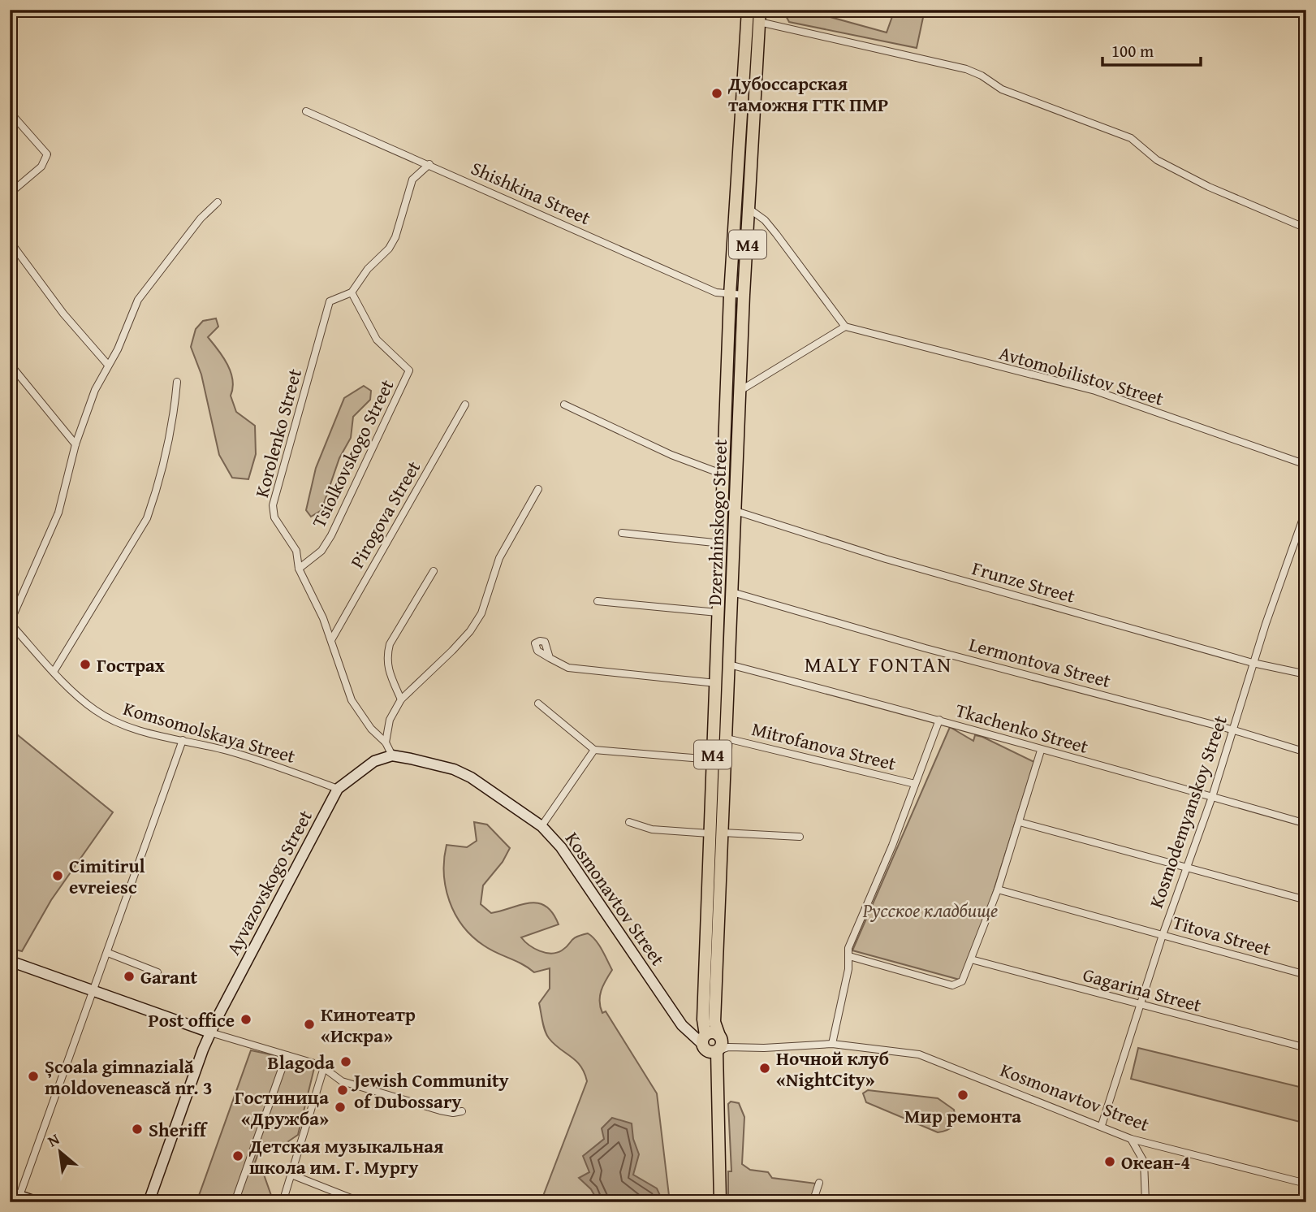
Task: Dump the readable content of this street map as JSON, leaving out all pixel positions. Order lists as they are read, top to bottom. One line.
{"streets":{"highway":["M4","Dzerzhinskogo Street"],"street":["Shishkina Street","Avtomobilistov Street","Korolenko Street","Tsiolkovskogo Street","Pirogova Street","Frunze Street","Lermontova Street","Tkachenko Street","Komsomolskaya Street","Mitrofanova Street","Kosmodemyanskoy Street","Ayvazovskogo Street","Kosmonavtov Street","Titova Street","Gagarina Street"]},"crossings":[["Shishkina Street","Dzerzhinskogo Street"],["M4","Dzerzhinskogo Street"],["M4","Kosmonavtov Street"],["Korolenko Street","Tsiolkovskogo Street"],["Dzerzhinskogo Street","Frunze Street"],["Dzerzhinskogo Street","Lermontova Street"],["Dzerzhinskogo Street","Tkachenko Street"],["Dzerzhinskogo Street","Mitrofanova Street"],["Dzerzhinskogo Street","Kosmonavtov Street"],["Frunze Street","Kosmodemyanskoy Street"],["Lermontova Street","Kosmodemyanskoy Street"],["Tkachenko Street","Kosmodemyanskoy Street"],["Komsomolskaya Street","Ayvazovskogo Street"],["Kosmodemyanskoy Street","Kosmonavtov Street"],["Kosmodemyanskoy Street","Titova Street"],["Kosmodemyanskoy Street","Gagarina Street"],["Ayvazovskogo Street","Kosmonavtov Street"]],"districts":["MALY FONTAN"],"parks":["Русское кладбище"],"places":["Дубоссарская таможня ГТК ПМР","Гострах","Cimitirul evreiesc","Garant","Post office","Кинотеатр «Искра»","Blagoda","Ночной клуб «NightCity»","Școala gimnazială moldovenească nr. 3","Jewish Community of Dubossary","Мир ремонта","Гостиница «Дружба»","Sheriff","Детская музыкальная школа им. Г. Мургу","Океан-4"],"scale_bar":"100 m","north":"top left"}
